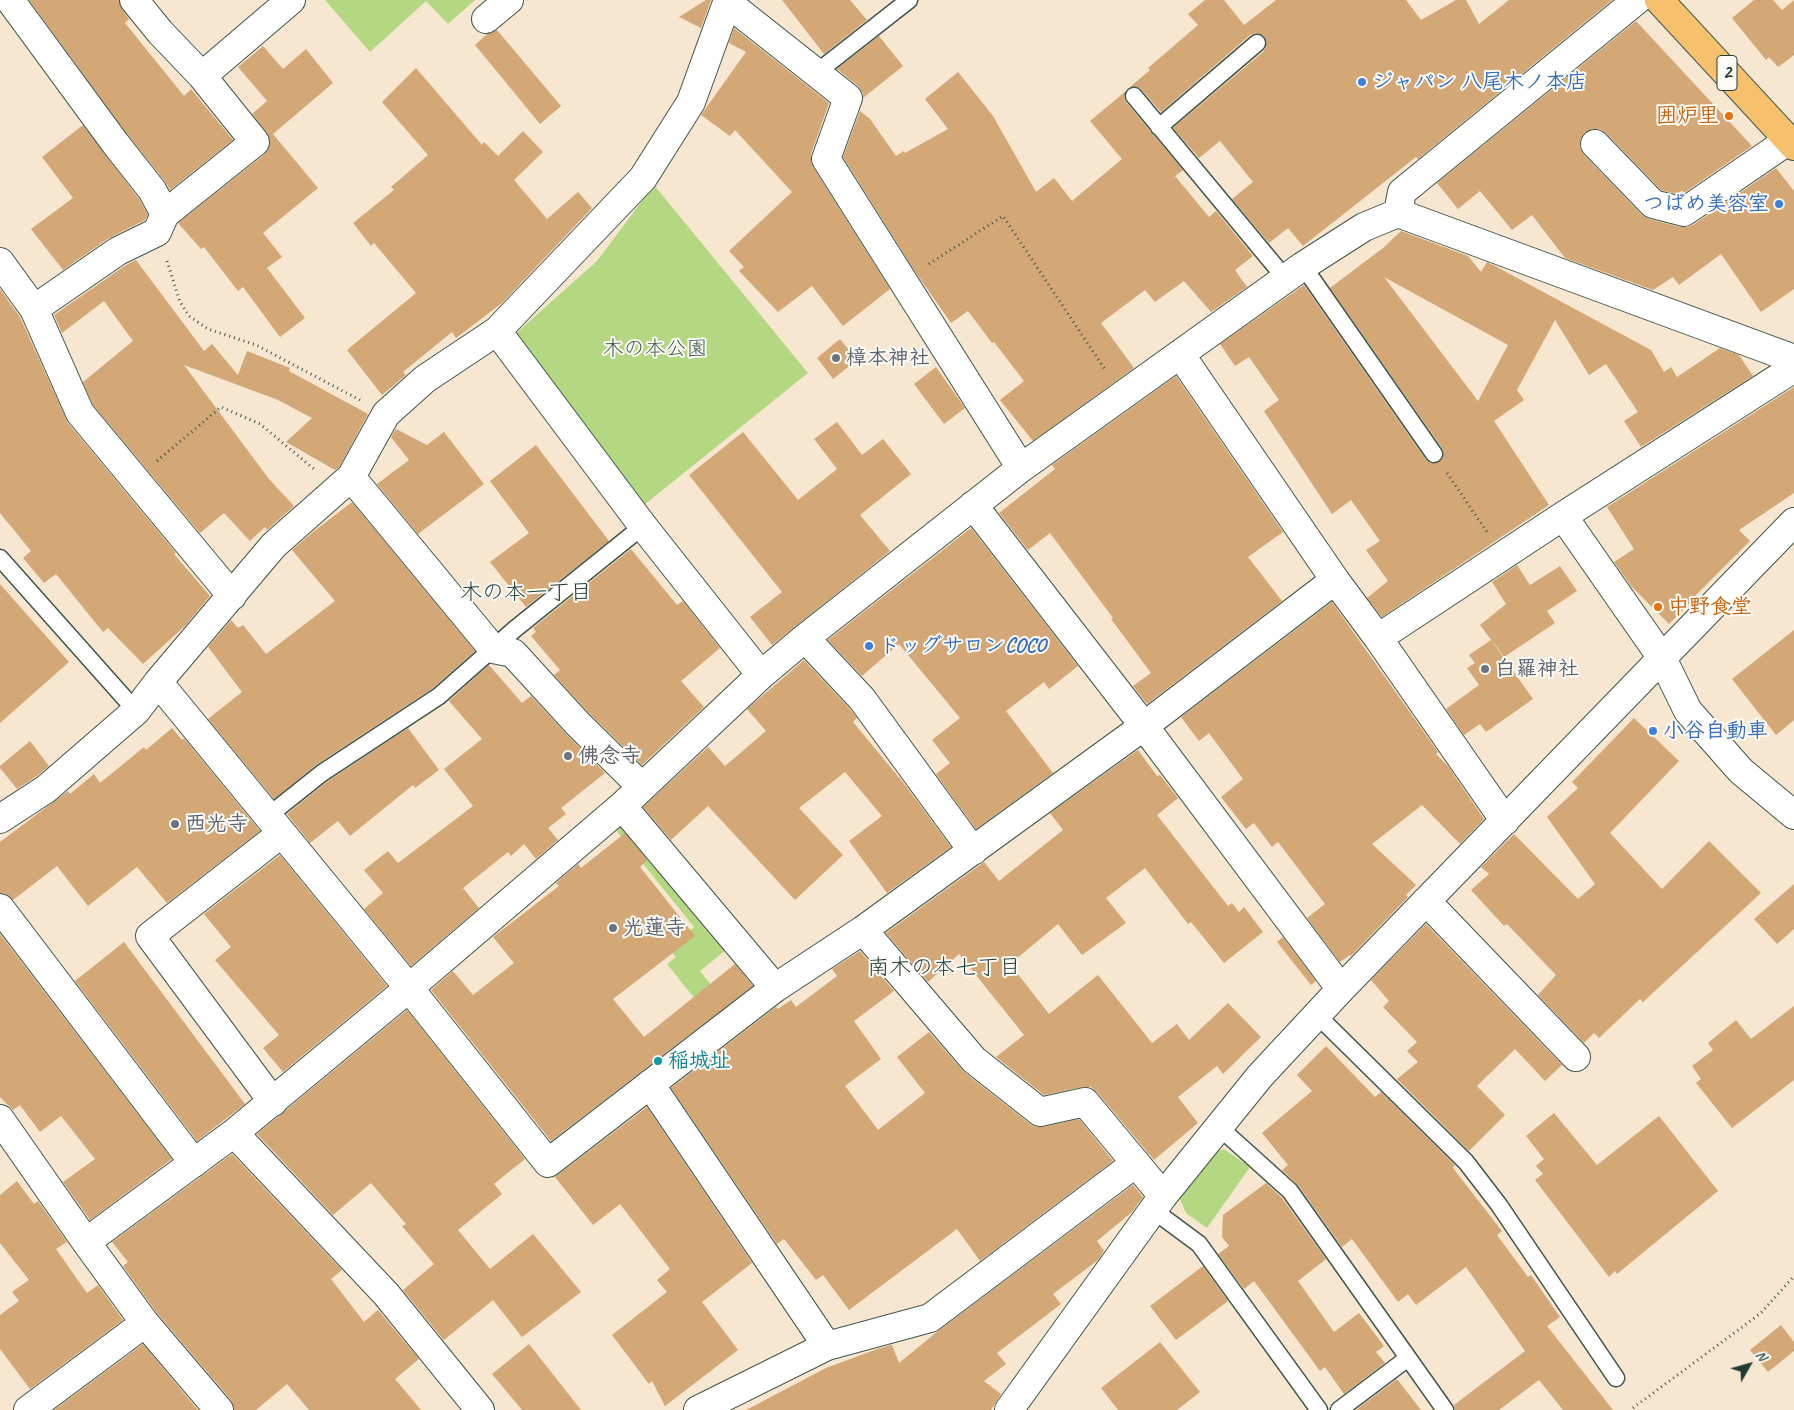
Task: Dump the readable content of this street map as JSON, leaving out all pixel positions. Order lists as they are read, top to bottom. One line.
{"streets":{"main road":["2"]},"districts":["木の本一丁目","南木の本七丁目"],"parks":["木の本公園"],"places":["ジャパン 八尾木ノ本店","囲炉里","つばめ美容室","樟本神社","中野食堂","ドッグサロンCOCO","白羅神社","小谷自動車","佛念寺","西光寺","光蓮寺","稲城址"],"north":"top right"}
